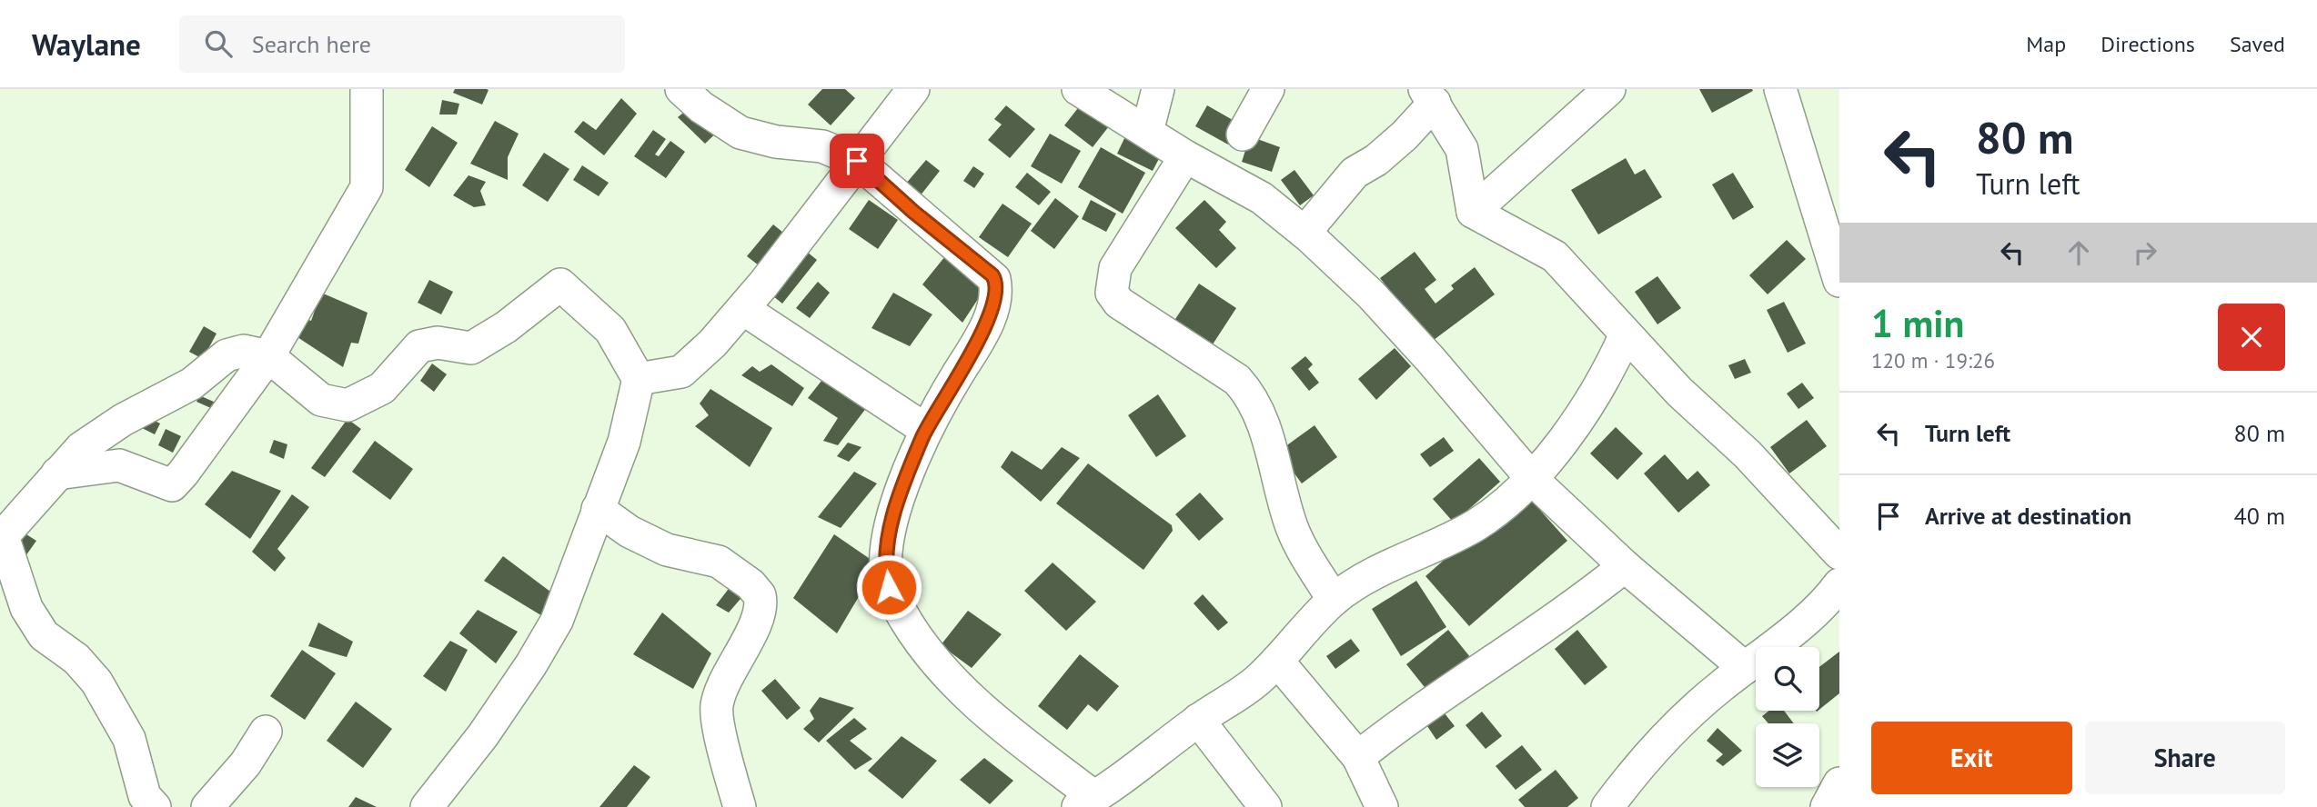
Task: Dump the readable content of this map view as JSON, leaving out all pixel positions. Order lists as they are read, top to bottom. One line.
{"page":{"header":"Waylane","search":"Search here","nav":["Map","Directions","Saved"],"turn":["80 m","Turn left"],"heading":["1 min","120 m · 19:26"],"list":[{"name":"Turn left","value":"80 m"},{"name":"Arrive at destination","value":"40 m"}],"buttons":["Exit","Share"]}}
